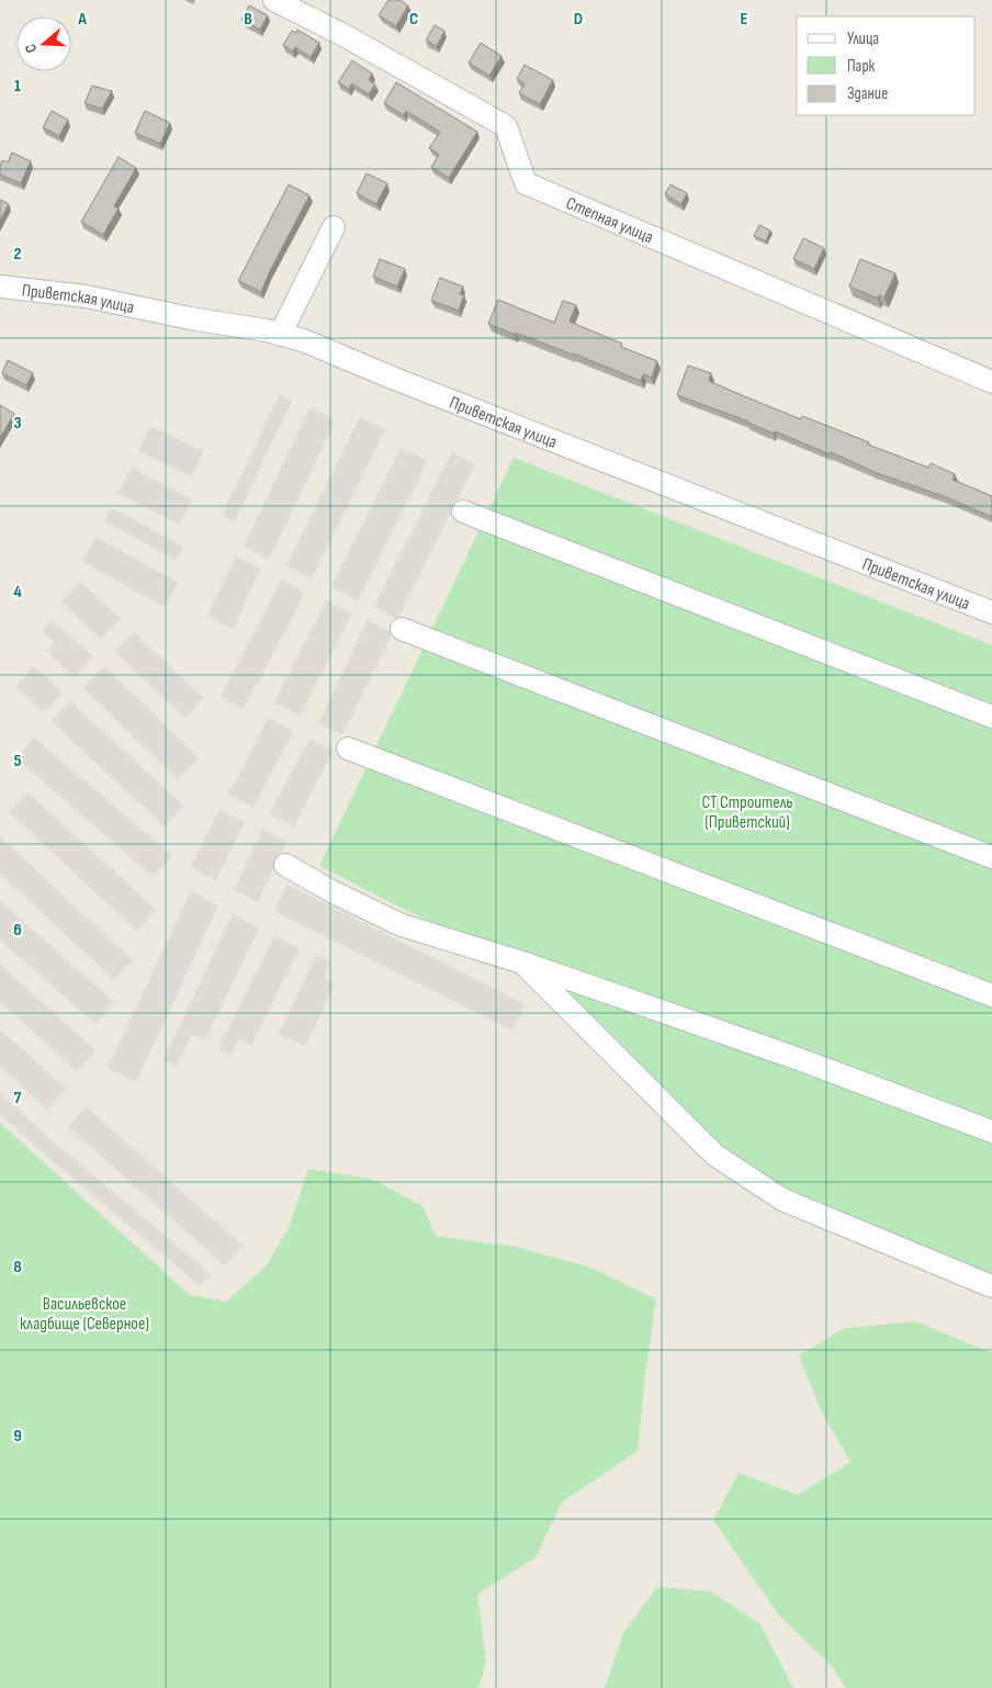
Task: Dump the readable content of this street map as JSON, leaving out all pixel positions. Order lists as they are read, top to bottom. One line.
{"streets":{"street":["Степная улица","Приветская улица"]},"parks":["СТ Строитель (Приветский)","Васильевское кладбище (Северное)"],"legend":["Улица","Парк","Здание"],"north":"left","grid":{"columns":["A","B","C","D","E"],"rows":["1","2","3","4","5","6","7","8","9"]}}
